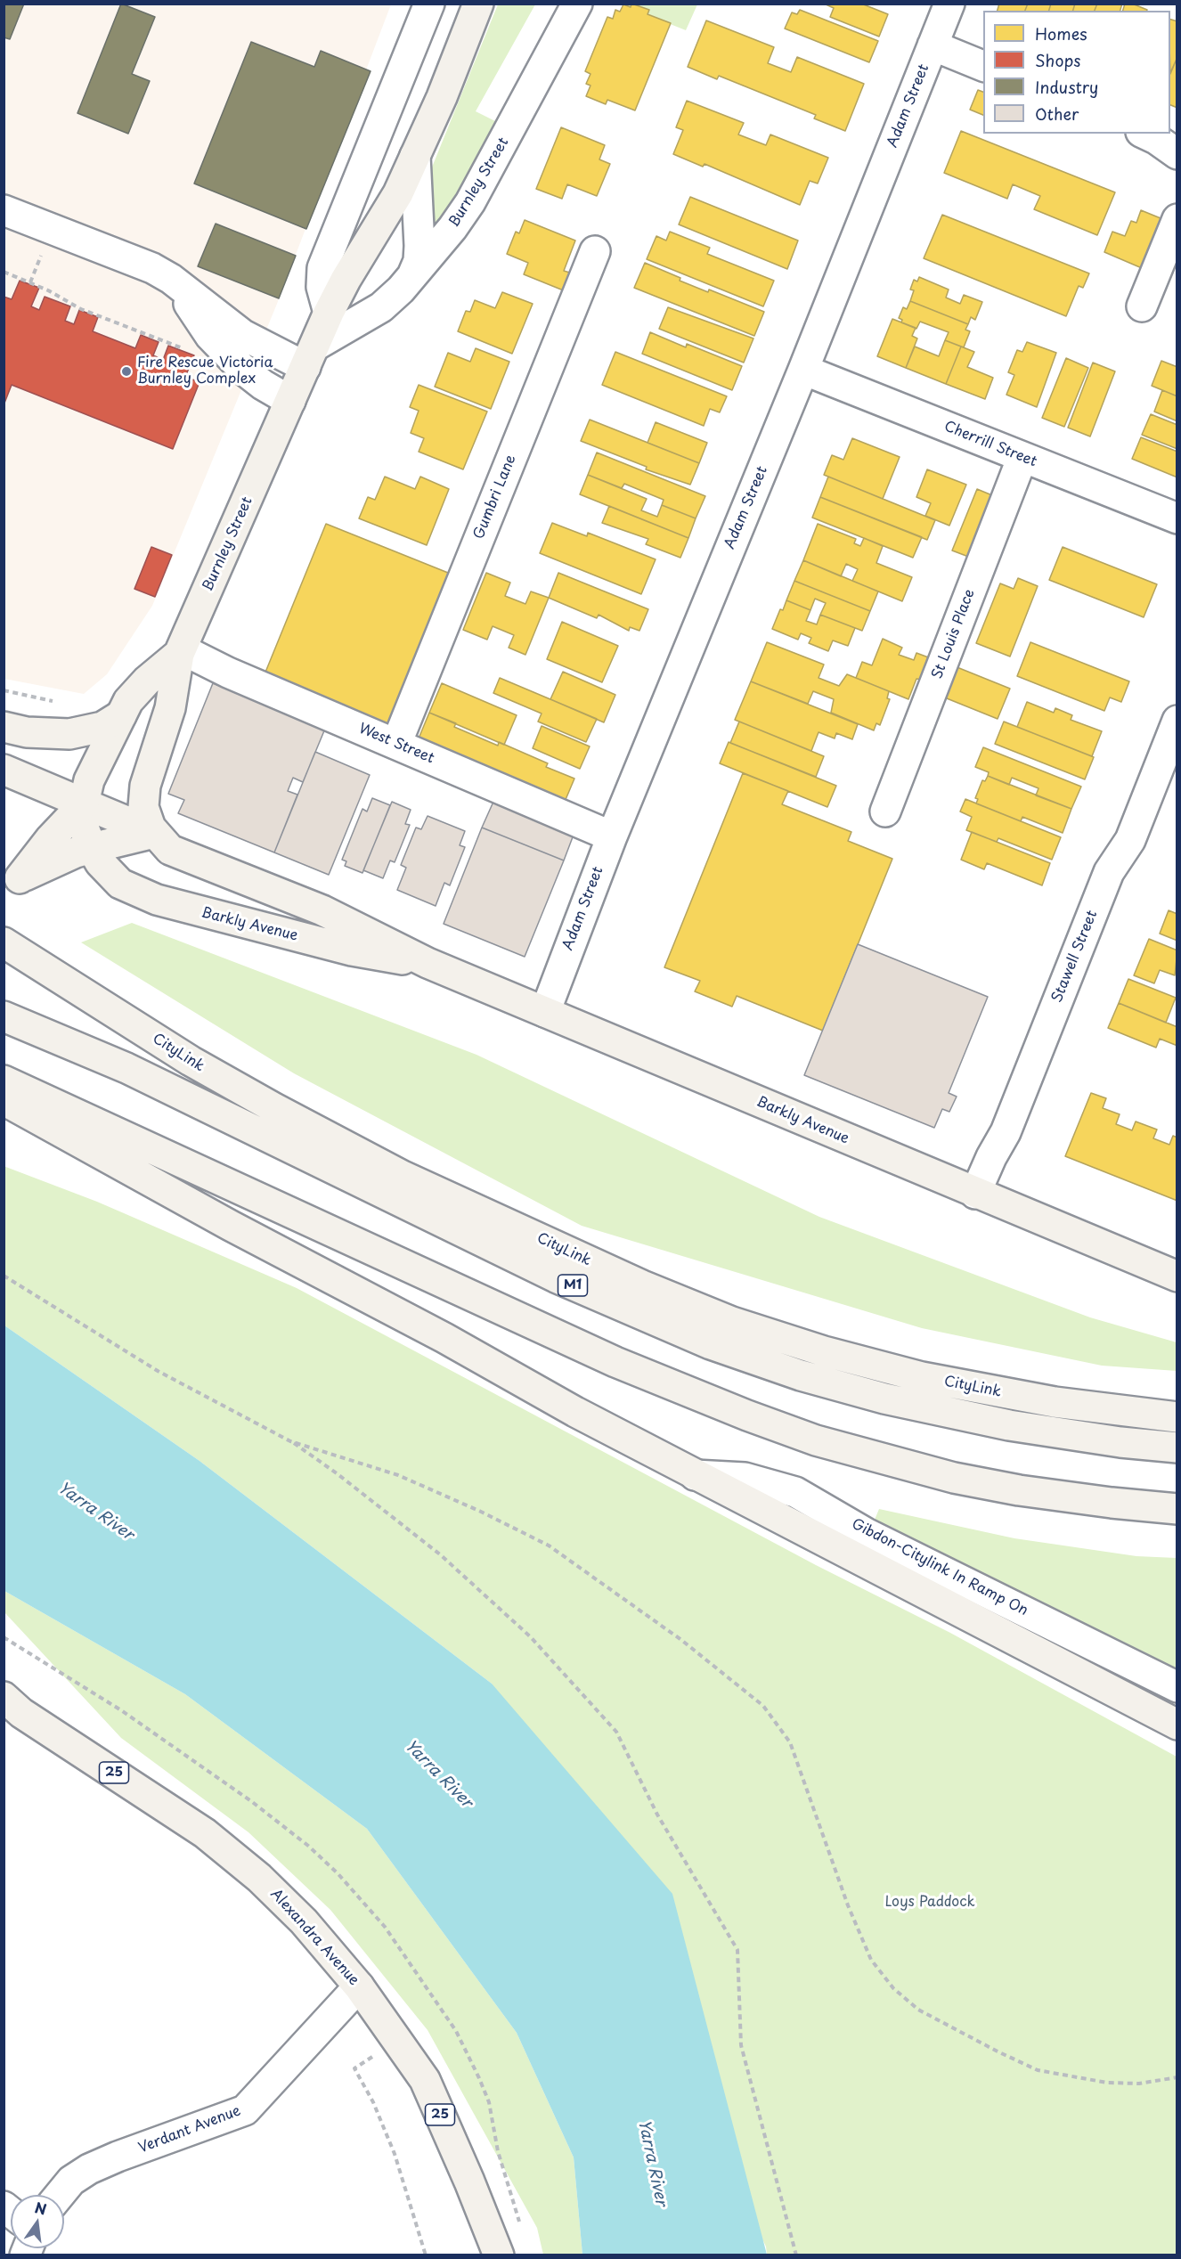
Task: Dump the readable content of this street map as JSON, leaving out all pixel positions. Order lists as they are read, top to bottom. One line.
{"streets":{"main road":["Burnley Street","Barkly Avenue","CityLink","M1","25","Alexandra Avenue"],"street":["Adam Street","Cherrill Street","Gumbri Lane","St Louis Place","West Street","Stawell Street","Gibdon-Citylink In Ramp On","Verdant Avenue"]},"crossings":[["Adam Street","Cherrill Street"],["Adam Street","West Street"],["Adam Street","Barkly Avenue"],["Burnley Street","West Street"],["Burnley Street","Barkly Avenue"],["Cherrill Street","St Louis Place"],["Gumbri Lane","West Street"],["Barkly Avenue","Stawell Street"],["Alexandra Avenue","Verdant Avenue"]],"water":["Yarra River"],"parks":["Loys Paddock"],"places":["Fire Rescue Victoria Burnley Complex"],"legend":["Homes","Shops","Industry","Other"],"north":"top"}
